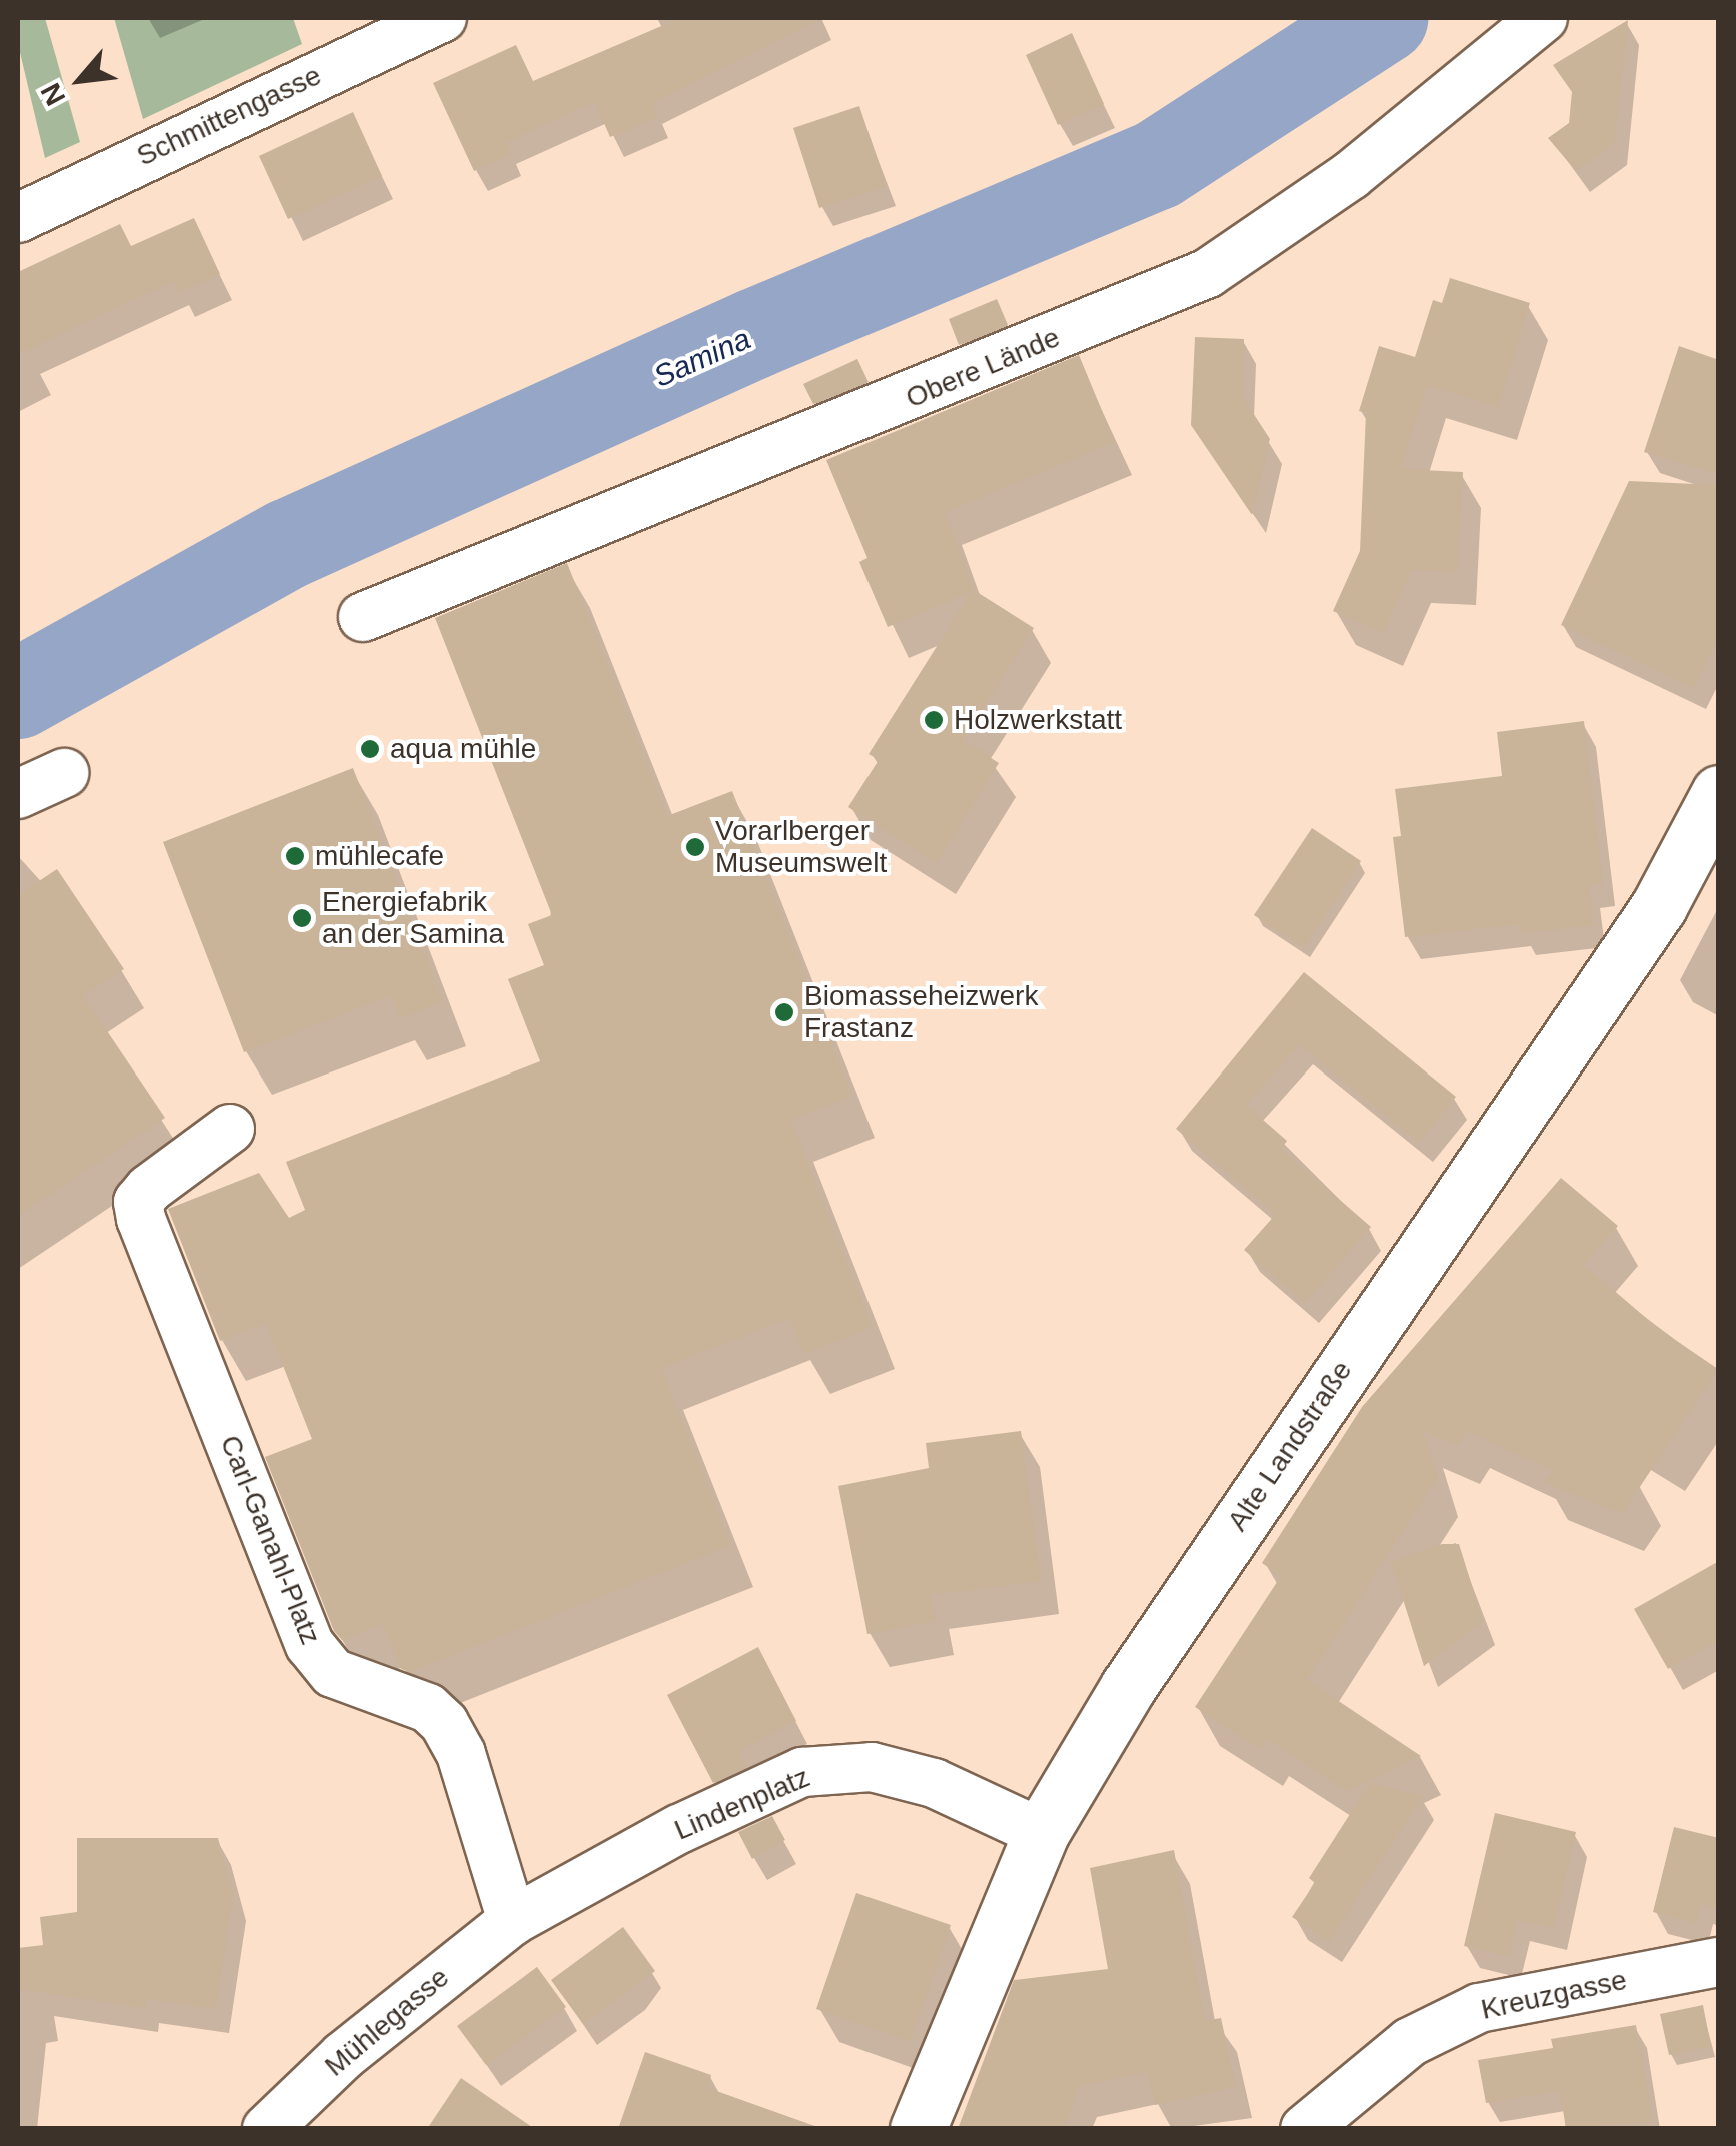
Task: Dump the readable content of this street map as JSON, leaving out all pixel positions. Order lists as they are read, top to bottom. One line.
{"streets":{"main road":["Alte Landstraße"],"street":["Schmittengasse","Obere Lände","Carl-Ganahl-Platz","Lindenplatz","Kreuzgasse","Mühlegasse"]},"crossings":[["Alte Landstraße","Lindenplatz"],["Carl-Ganahl-Platz","Lindenplatz"],["Carl-Ganahl-Platz","Mühlegasse"],["Lindenplatz","Mühlegasse"]],"water":["Samina"],"places":["Holzwerkstatt","aqua mühle","Vorarlberger Museumswelt","mühlecafe","Energiefabrik an der Samina","Biomasseheizwerk Frastanz"],"north":"bottom left"}
